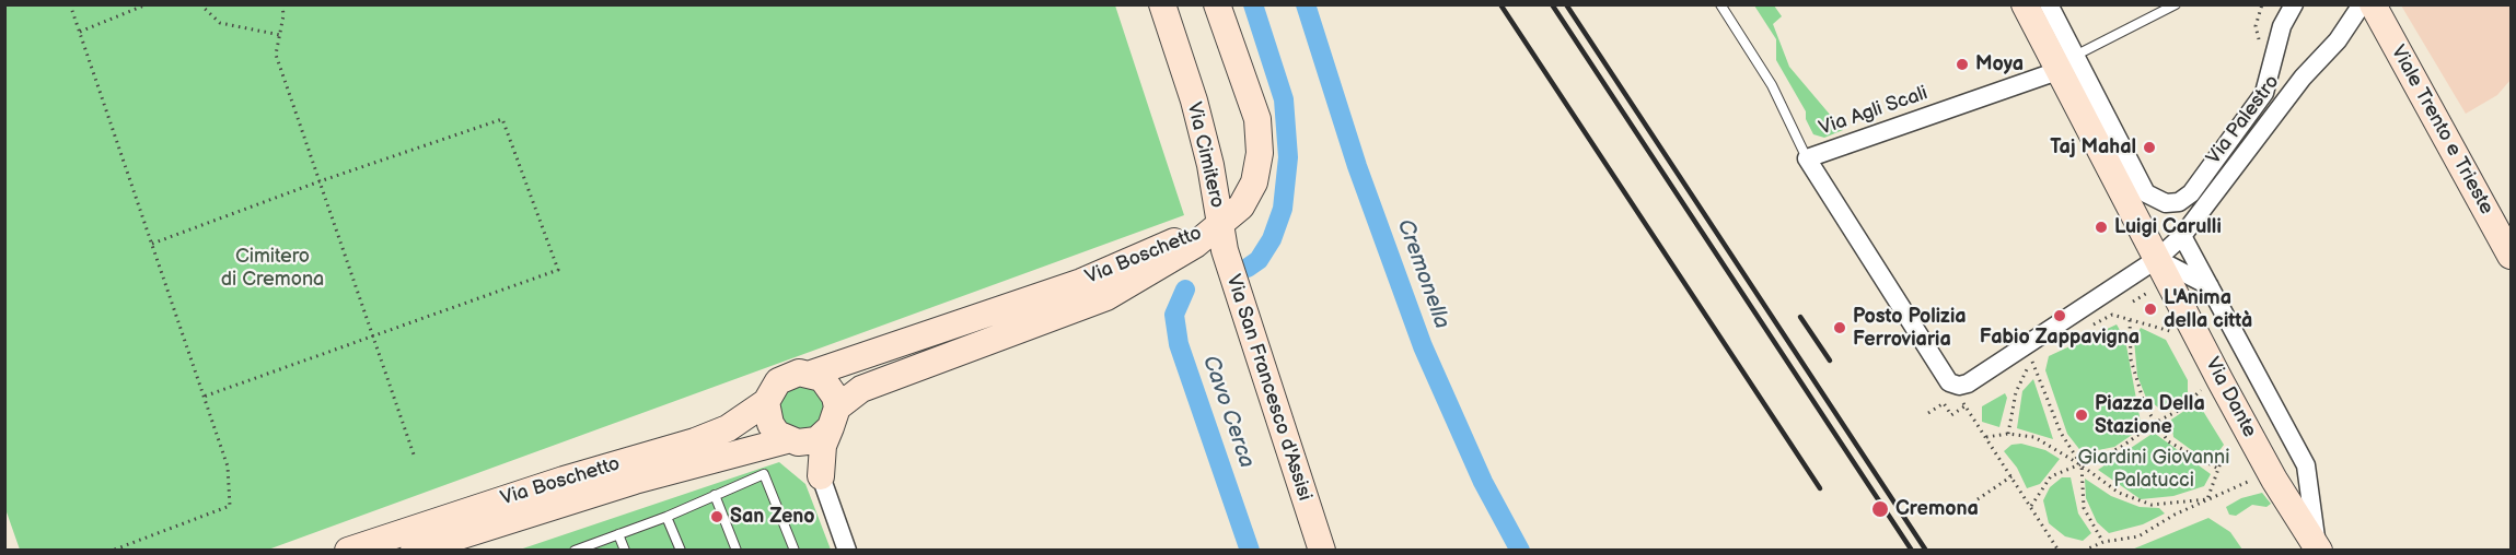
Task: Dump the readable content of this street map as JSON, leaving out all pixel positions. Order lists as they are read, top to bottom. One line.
{"streets":{"street":["Via Agli Scali","Via Palestro","Viale Trento e Trieste","Via Cimitero","Via Boschetto","Via San Francesco d'Assisi","Via Dante"]},"crossings":[["Via Agli Scali","Via Dante"],["Via Palestro","Via Dante"],["Via Cimitero","Via Boschetto"],["Via Cimitero","Via San Francesco d'Assisi"],["Via Boschetto","Via San Francesco d'Assisi"]],"water":["Cremonella","Cavo Cerca"],"parks":["Cimitero di Cremona","Giardini Giovanni Palatucci"],"places":["Moya","Taj Mahal","Luigi Carulli","L'Anima della città","Fabio Zappavigna","Posto Polizia Ferroviaria","Piazza Della Stazione","Cremona","San Zeno"]}
